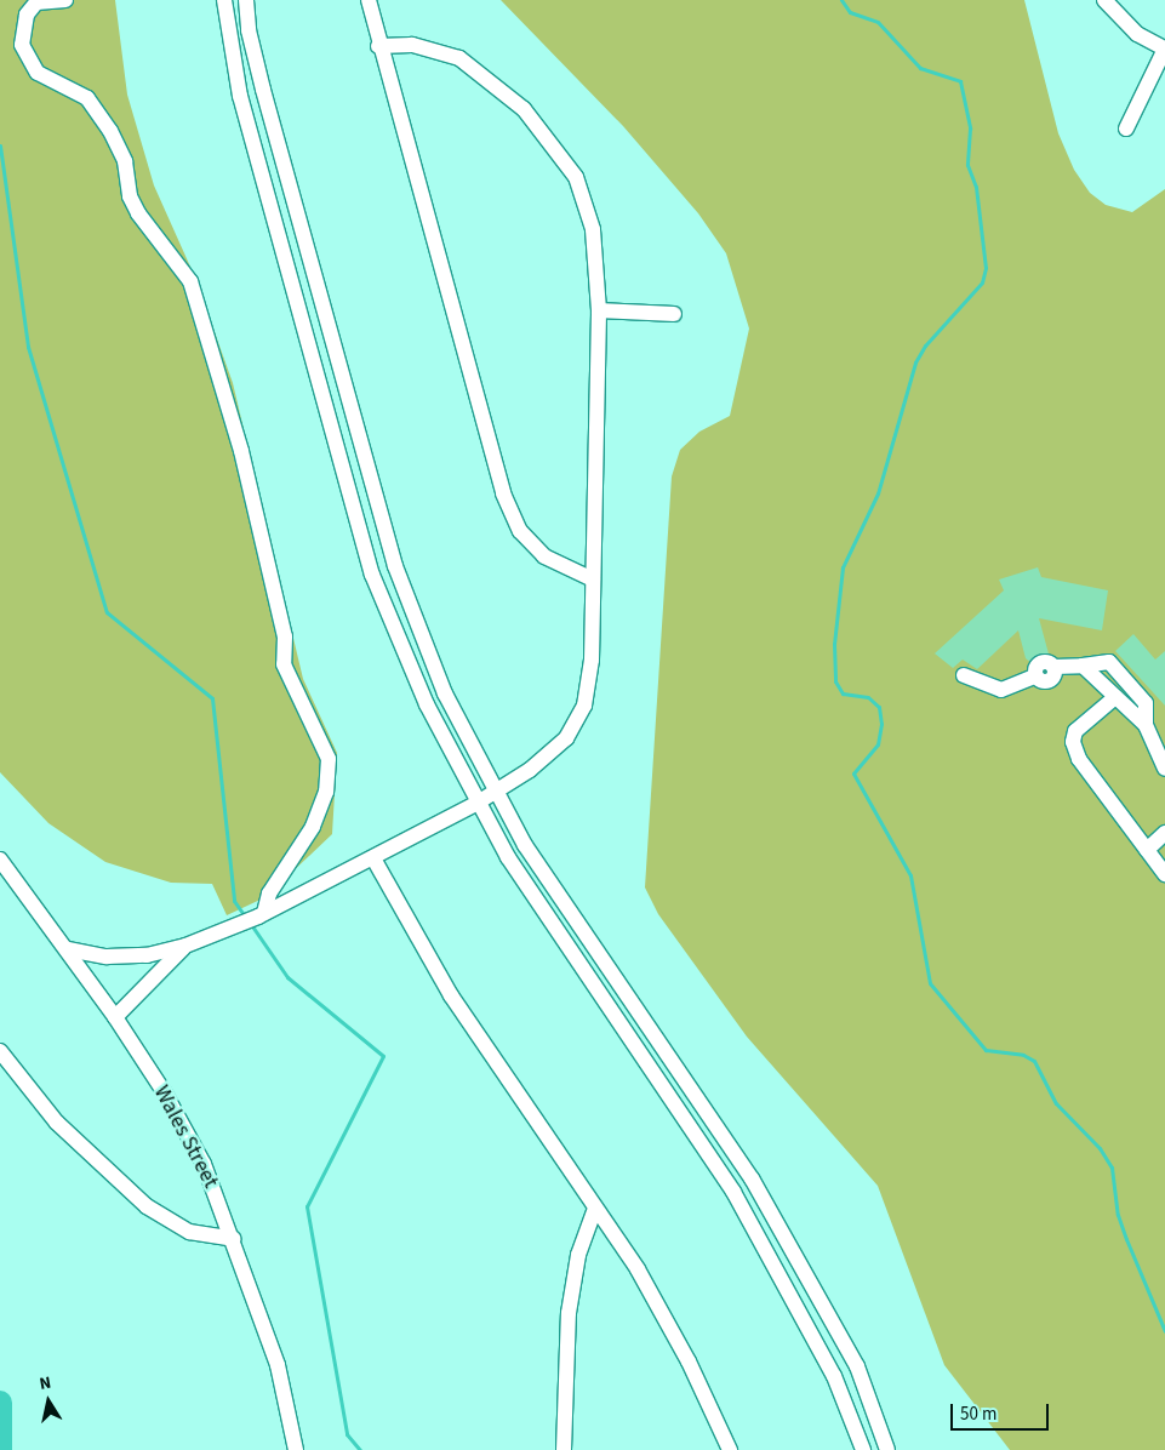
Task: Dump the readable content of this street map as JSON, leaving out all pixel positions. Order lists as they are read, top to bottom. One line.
{"streets":{"street":["Wales Street"]},"scale_bar":"50 m","north":"top"}
